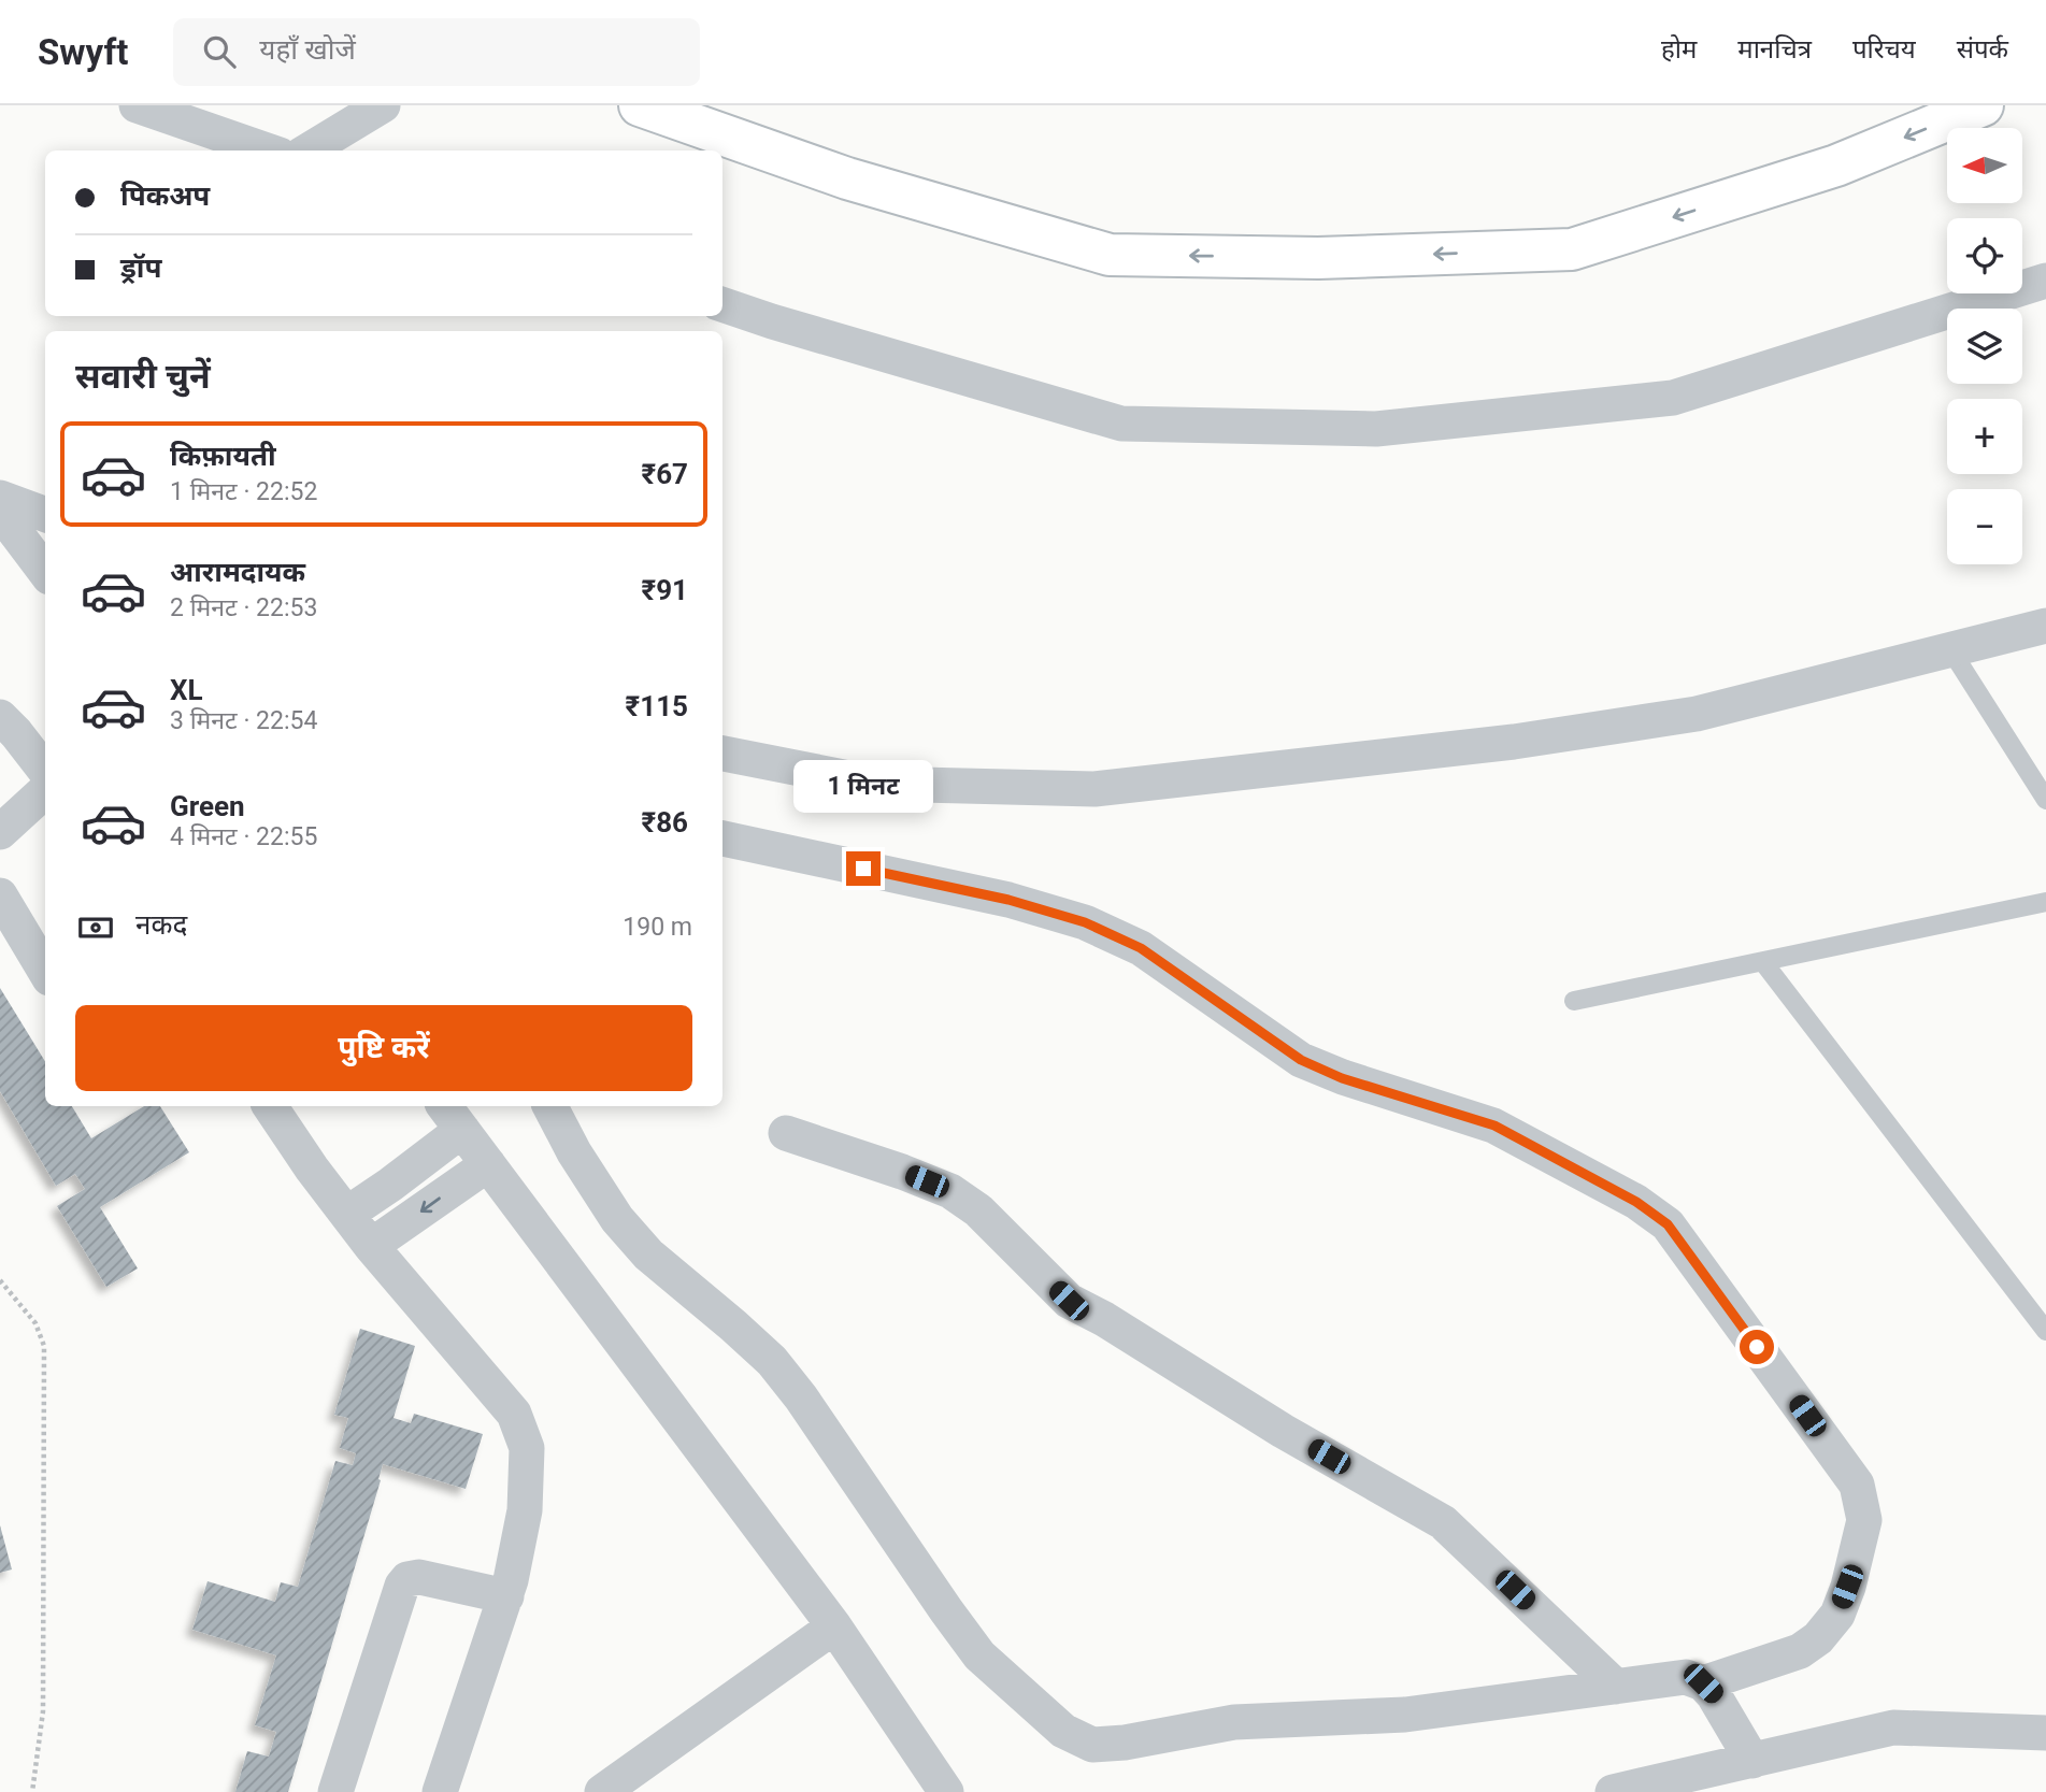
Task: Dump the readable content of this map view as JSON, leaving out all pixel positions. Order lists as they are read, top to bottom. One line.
{"north":"left","page":{"header":"Swyft","search":"यहाँ खोजें","nav":["होम","मानचित्र","परिचय","संपर्क"],"map_buttons":["+","−"],"banner":["पिकअप","ड्रॉप"],"heading":"सवारी चुनें","list":[{"name":"किफ़ायती","note":"1 मिनट · 22:52","value":"₹67"},{"name":"आरामदायक","note":"2 मिनट · 22:53","value":"₹91"},{"name":"XL","note":"3 मिनट · 22:54","value":"₹115"},{"name":"Green","note":"4 मिनट · 22:55","value":"₹86"}],"bubble":"1 मिनट","pay":["नकद","190 m"],"buttons":"पुष्टि करें"}}
